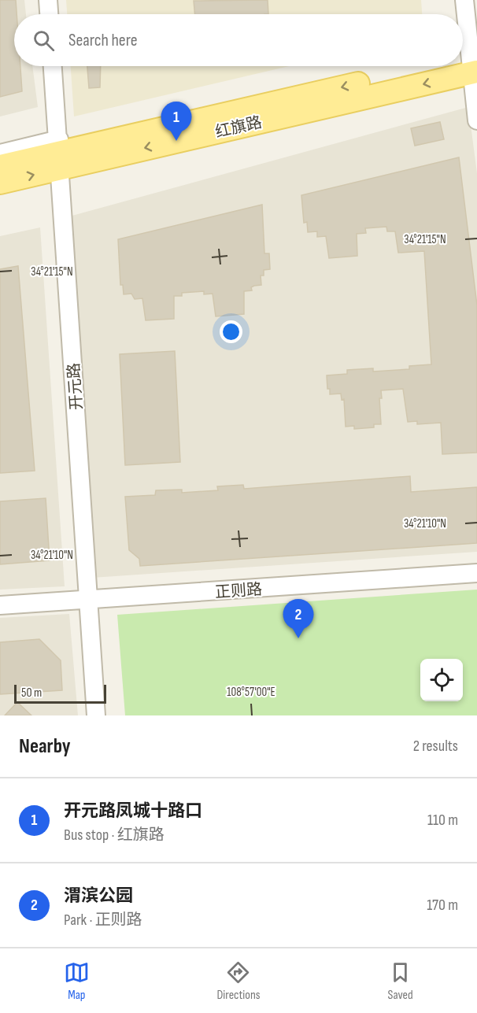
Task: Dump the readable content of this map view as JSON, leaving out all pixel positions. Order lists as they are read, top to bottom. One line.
{"streets":{"main road":["红旗路"],"street":["开元路","正则路"]},"crossings":[["红旗路","开元路"],["开元路","正则路"]],"scale_bar":"50 m","page":{"search":"Search here","pins":["1","2"],"scale":"50 m","heading":["Nearby","2 results"],"list":[{"mark":"1","name":"开元路凤城十路口","note":"Bus stop · 红旗路","value":"110 m"},{"mark":"2","name":"渭滨公园","note":"Park · 正则路","value":"170 m"}],"nav":["Map","Directions","Saved"]},"coordinates":["34°21'15\"N","34°21'10\"N","108°57'00\"E"]}
